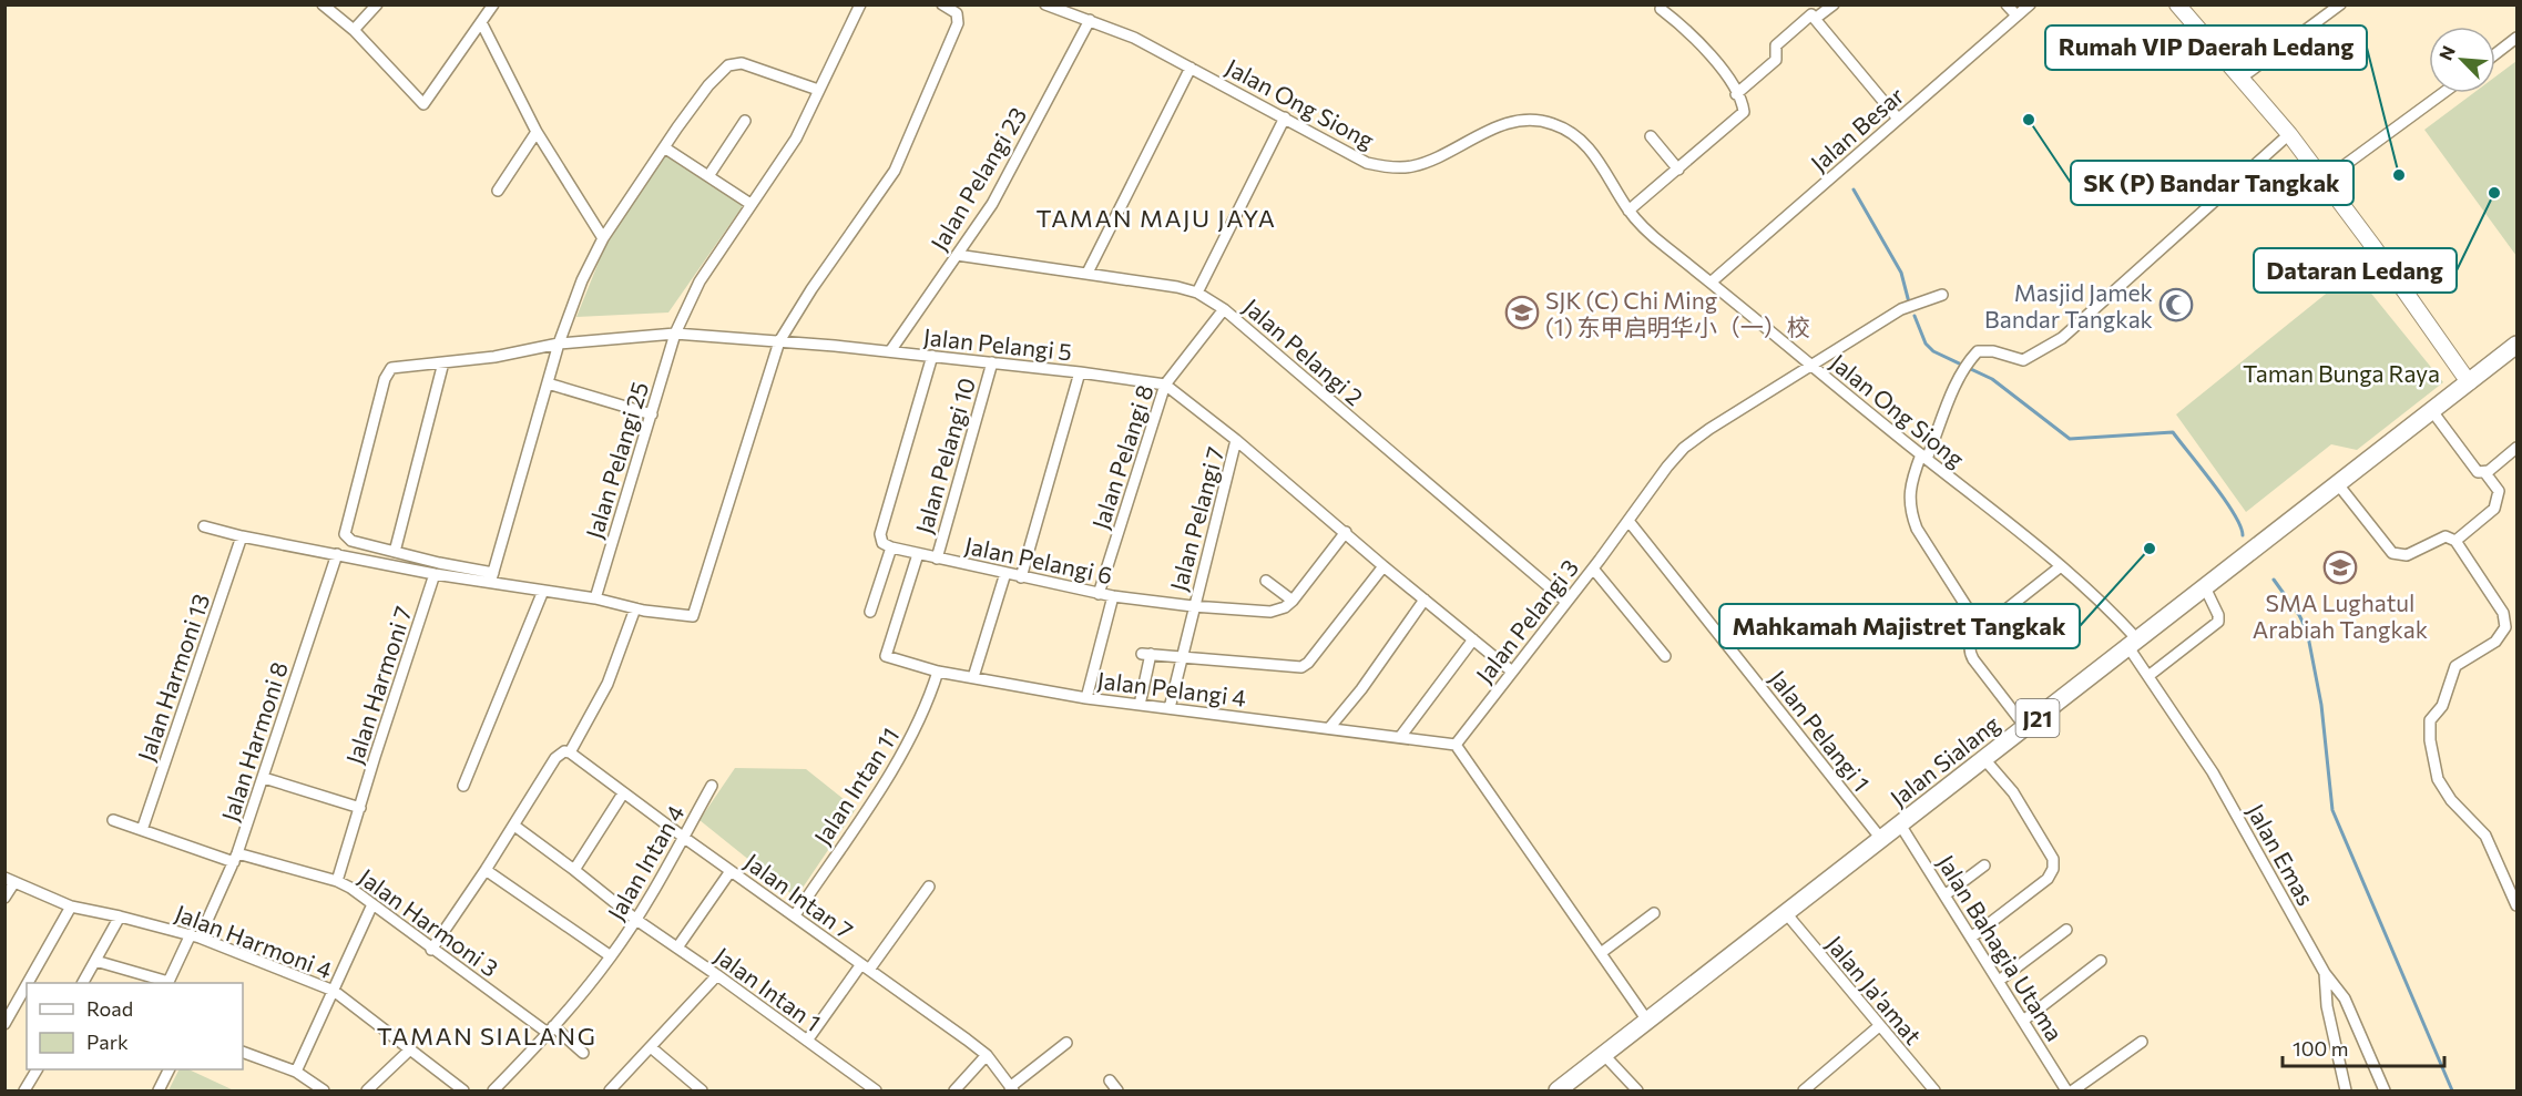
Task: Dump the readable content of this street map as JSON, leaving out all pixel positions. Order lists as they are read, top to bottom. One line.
{"streets":{"main road":["J21","Jalan Sialang"],"street":["Jalan Ong Siong","Jalan Besar","Jalan Pelangi 23","Jalan Pelangi 5","Jalan Pelangi 2","Jalan Pelangi 10","Jalan Pelangi 8","Jalan Pelangi 25","Jalan Pelangi 7","Jalan Pelangi 6","Jalan Pelangi 3","Jalan Harmoni 13","Jalan Harmoni 7","Jalan Pelangi 4","Jalan Pelangi 1","Jalan Harmoni 8","Jalan Intan 11","Jalan Emas","Jalan Intan 4","Jalan Intan 7","Jalan Harmoni 3","Jalan Harmoni 4","Jalan Bahagia Utama","Jalan Intan 1","Jalan Ja'amat"]},"crossings":[["Jalan Ong Siong","Jalan Besar"],["Jalan Ong Siong","Jalan Pelangi 23"],["Jalan Ong Siong","Jalan Pelangi 3"],["Jalan Ong Siong","Jalan Sialang"],["Jalan Ong Siong","Jalan Emas"],["Jalan Pelangi 23","Jalan Pelangi 5"],["Jalan Pelangi 23","Jalan Pelangi 2"],["Jalan Pelangi 5","Jalan Pelangi 10"],["Jalan Pelangi 5","Jalan Pelangi 8"],["Jalan Pelangi 5","Jalan Pelangi 25"],["Jalan Pelangi 5","Jalan Pelangi 7"],["Jalan Pelangi 5","Jalan Pelangi 3"],["Jalan Pelangi 2","Jalan Pelangi 8"],["Jalan Pelangi 2","Jalan Pelangi 3"],["Jalan Pelangi 10","Jalan Pelangi 6"],["Jalan Pelangi 8","Jalan Pelangi 6"],["Jalan Pelangi 7","Jalan Pelangi 6"],["Jalan Pelangi 7","Jalan Pelangi 4"],["Jalan Pelangi 6","Jalan Pelangi 4"],["Jalan Pelangi 3","Jalan Pelangi 4"],["Jalan Pelangi 3","Jalan Pelangi 1"],["Jalan Harmoni 13","Jalan Harmoni 3"],["Jalan Harmoni 7","Jalan Harmoni 3"],["Jalan Pelangi 4","Jalan Intan 11"],["Jalan Pelangi 1","Jalan Sialang"],["Jalan Harmoni 8","Jalan Harmoni 3"],["Jalan Harmoni 8","Jalan Harmoni 4"],["Jalan Sialang","Jalan Emas"],["Jalan Sialang","Jalan Bahagia Utama"],["Jalan Sialang","Jalan Ja'amat"],["Jalan Intan 11","Jalan Intan 7"],["Jalan Intan 4","Jalan Intan 7"],["Jalan Intan 4","Jalan Harmoni 3"],["Jalan Intan 4","Jalan Intan 1"]],"districts":["TAMAN MAJU JAYA","TAMAN SIALANG"],"parks":["Taman Bunga Raya"],"places":{"other":["SK (P) Bandar Tangkak","Rumah VIP Daerah Ledang","Dataran Ledang","Mahkamah Majistret Tangkak"],"mosque":["Masjid Jamek Bandar Tangkak"],"school or university":["SJK (C) Chi Ming (1) 东甲启明华小（一）校","SMA Lughatul Arabiah Tangkak"]},"legend":["Road","Park"],"scale_bar":"100 m","north":"top left"}
